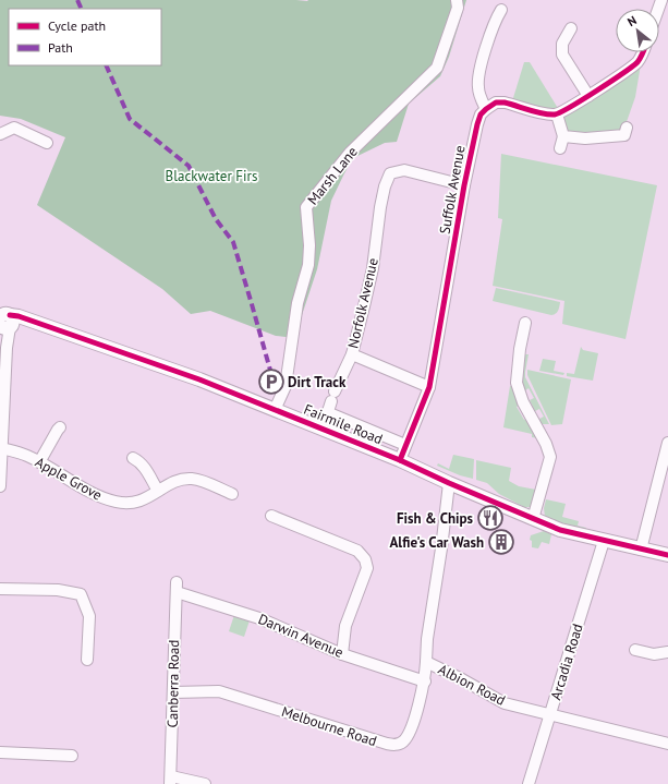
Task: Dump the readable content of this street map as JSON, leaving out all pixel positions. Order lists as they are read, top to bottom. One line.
{"streets":{"main road":["Fairmile Road"],"street":["Marsh Lane","Suffolk Avenue","Norfolk Avenue","Apple Grove","Darwin Avenue","Arcadia Road","Canberra Road","Albion Road","Melbourne Road"]},"crossings":[["Marsh Lane","Fairmile Road"],["Suffolk Avenue","Norfolk Avenue"],["Suffolk Avenue","Fairmile Road"],["Norfolk Avenue","Fairmile Road"],["Fairmile Road","Arcadia Road"],["Fairmile Road","Albion Road"],["Darwin Avenue","Canberra Road"],["Darwin Avenue","Melbourne Road"],["Arcadia Road","Albion Road"],["Canberra Road","Melbourne Road"],["Albion Road","Melbourne Road"]],"parks":["Blackwater Firs"],"places":{"parking":["Dirt Track"],"restaurant":["Fish & Chips"],"building":["Alfie's Car Wash"]},"legend":["Cycle path","Path"],"north":"top left"}
